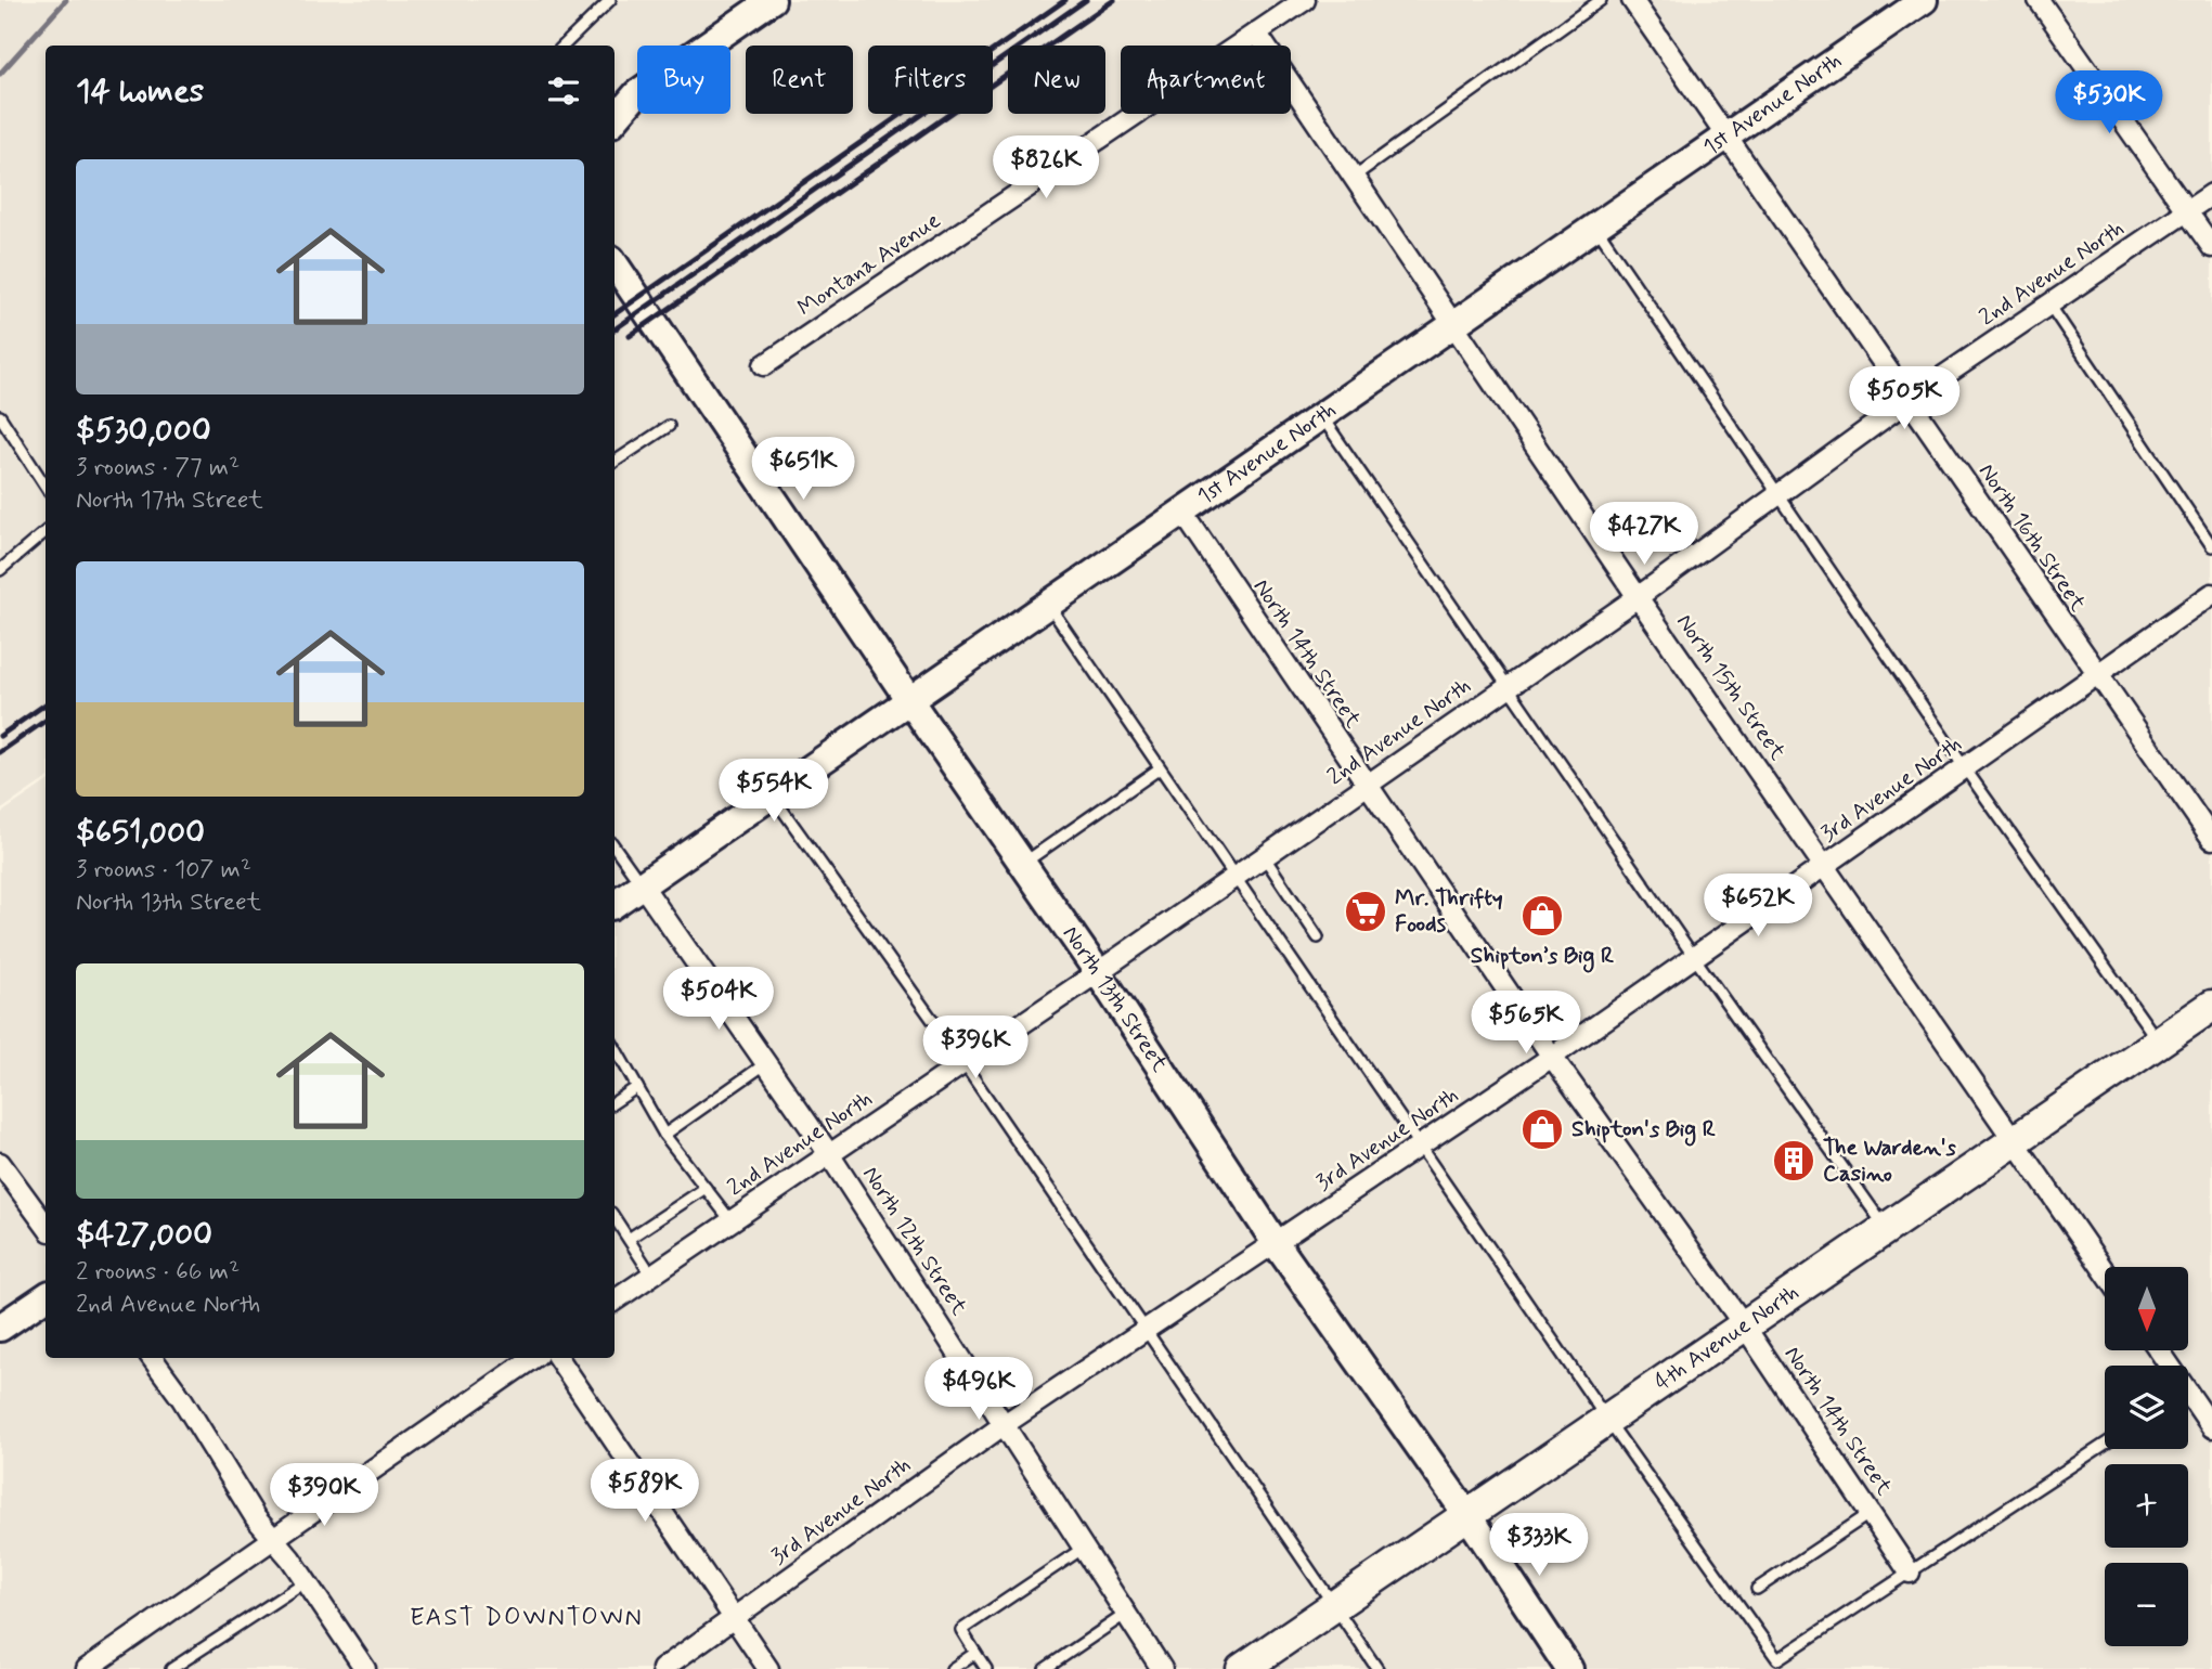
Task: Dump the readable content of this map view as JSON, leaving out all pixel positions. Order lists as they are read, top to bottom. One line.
{"streets":{"main road":["4th Avenue North"],"street":["1st Avenue North","Montana Avenue","2nd Avenue North","North 16th Street","North 14th Street","North 15th Street","3rd Avenue North","North 13th Street","North 12th Street"]},"crossings":[["1st Avenue North","North 16th Street"],["1st Avenue North","North 14th Street"],["1st Avenue North","North 15th Street"],["1st Avenue North","North 13th Street"],["1st Avenue North","North 12th Street"],["Montana Avenue","North 15th Street"],["2nd Avenue North","North 16th Street"],["2nd Avenue North","North 14th Street"],["2nd Avenue North","North 15th Street"],["2nd Avenue North","North 13th Street"],["2nd Avenue North","North 12th Street"],["North 16th Street","3rd Avenue North"],["North 14th Street","3rd Avenue North"],["North 14th Street","4th Avenue North"],["North 15th Street","3rd Avenue North"],["North 15th Street","4th Avenue North"],["3rd Avenue North","North 13th Street"],["3rd Avenue North","North 12th Street"],["North 13th Street","4th Avenue North"]],"districts":["EAST DOWNTOWN"],"places":{"supermarket":["Mr. Thrifty Foods"],"shop":["Shipton’s Big R","Shipton's Big R"],"building":["The Warden's Casino"]},"north":"bottom","page":{"chip":["Buy","Rent","Filters","New","Apartment"],"heading":"14 homes","price":["$530K","$826K","$505K","$651K","$427K","$554K","$652K","$504K","$565K","$396K","$496K","$589K","$390K","$333K"],"list":[{"name":"$530,000","note":"3 rooms · 77 m² · North 17th Street"},{"name":"$651,000","note":"3 rooms · 107 m² · North 13th Street"},{"name":"$427,000","note":"2 rooms · 66 m² · 2nd Avenue North"}],"map_buttons":["+","−"]}}
